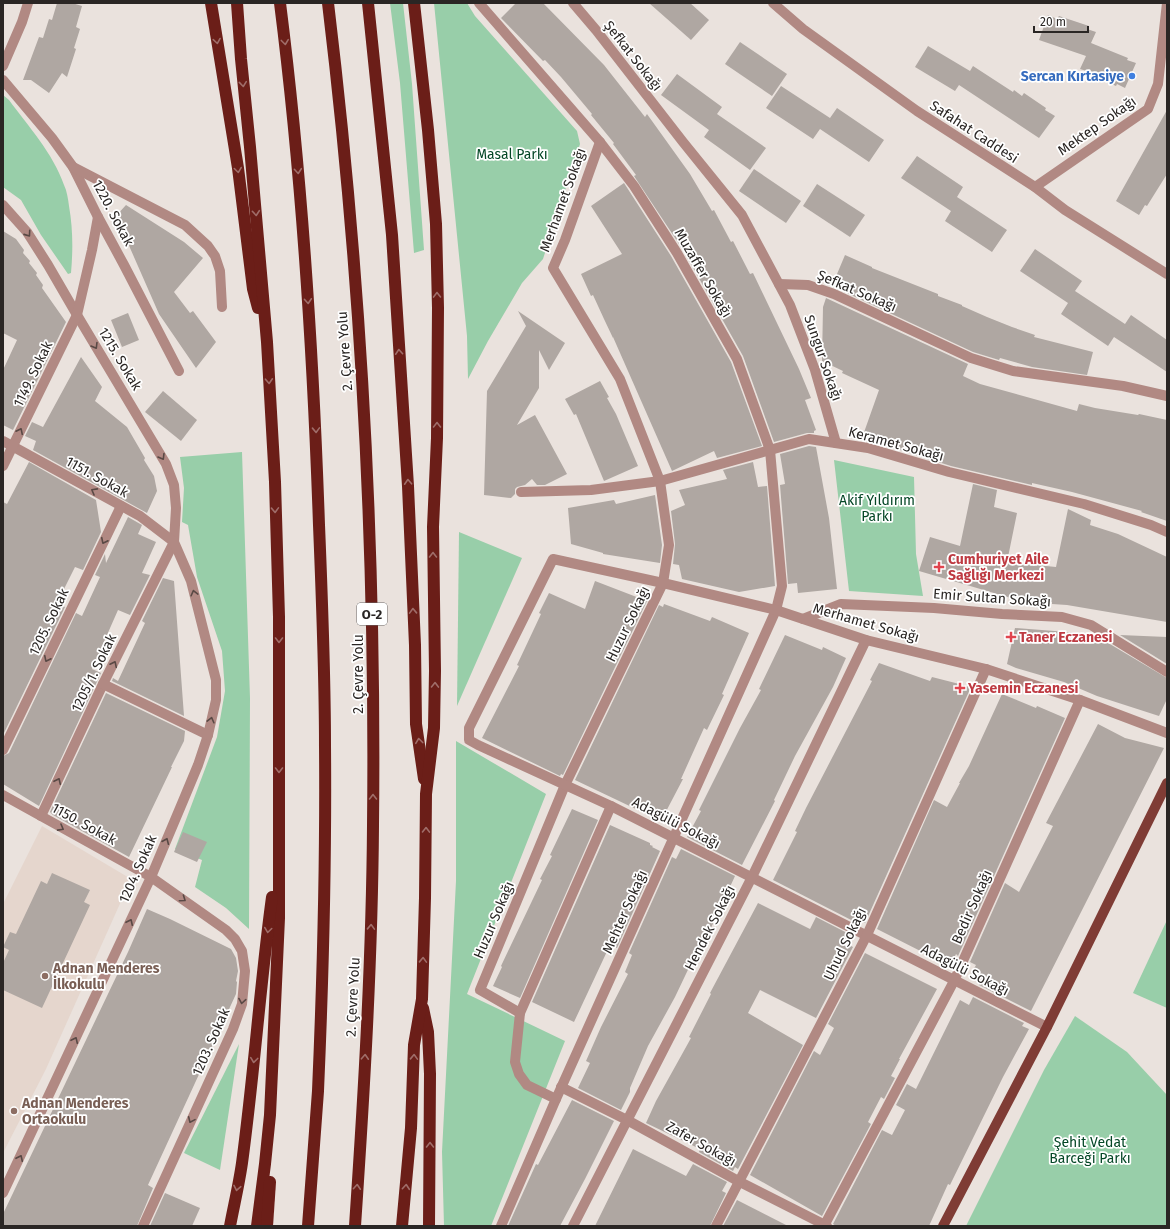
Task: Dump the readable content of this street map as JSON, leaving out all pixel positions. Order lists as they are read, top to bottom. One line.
{"streets":{"highway":["2. Çevre Yolu","O-2"],"street":["Şefkat Sokağı","Mektep Sokağı","Safahat Caddesi","Merhamet Sokağı","1220. Sokak","Muzaffer Sokağı","Sungur Sokağı","1215. Sokak","1149. Sokak","Keramet Sokağı","1151. Sokak","Emir Sultan Sokağı","1205. Sokak","Huzur Sokağı","1205/1. Sokak","Adagülü Sokağı","1150. Sokak","1204. Sokak","Bedir Sokağı","Mehter Sokağı","Hendek Sokağı","Uhud Sokağı","1203. Sokak","Zafer Sokağı"]},"crossings":[["Şefkat Sokağı","Sungur Sokağı"],["Mektep Sokağı","Safahat Caddesi"],["Merhamet Sokağı","Muzaffer Sokağı"],["Merhamet Sokağı","Emir Sultan Sokağı"],["Merhamet Sokağı","Huzur Sokağı"],["Merhamet Sokağı","Adagülü Sokağı"],["Merhamet Sokağı","Bedir Sokağı"],["Merhamet Sokağı","Mehter Sokağı"],["Merhamet Sokağı","Hendek Sokağı"],["Merhamet Sokağı","Uhud Sokağı"],["1220. Sokak","1149. Sokak"],["Muzaffer Sokağı","Keramet Sokağı"],["Muzaffer Sokağı","Mehter Sokağı"],["Sungur Sokağı","Keramet Sokağı"],["1215. Sokak","1149. Sokak"],["1215. Sokak","1151. Sokak"],["1215. Sokak","1205/1. Sokak"],["1215. Sokak","1204. Sokak"],["1149. Sokak","1151. Sokak"],["Keramet Sokağı","Huzur Sokağı"],["1151. Sokak","1205. Sokak"],["1151. Sokak","1205/1. Sokak"],["1151. Sokak","1204. Sokak"],["Huzur Sokağı","Adagülü Sokağı"],["1205/1. Sokak","1150. Sokak"],["1205/1. Sokak","1204. Sokak"],["Adagülü Sokağı","Bedir Sokağı"],["Adagülü Sokağı","Mehter Sokağı"],["Adagülü Sokağı","Hendek Sokağı"],["Adagülü Sokağı","Uhud Sokağı"],["1150. Sokak","1204. Sokak"],["1150. Sokak","1203. Sokak"],["1204. Sokak","1203. Sokak"],["Bedir Sokağı","Zafer Sokağı"],["Mehter Sokağı","Zafer Sokağı"],["Hendek Sokağı","Zafer Sokağı"],["Uhud Sokağı","Zafer Sokağı"]],"one_way":["1215. Sokak","1149. Sokak","1151. Sokak","1205. Sokak","1205/1. Sokak","1150. Sokak","1204. Sokak","1203. Sokak"],"parks":["Masal Parkı","Akif Yıldırım Parkı","Şehit Vedat Barceği Parkı"],"places":{"other":["Sercan Kırtasiye","Adnan Menderes İlkokulu","Adnan Menderes Ortaokulu"],"health":["Cumhuriyet Aile Sağlığı Merkezi","Taner Eczanesi","Yasemin Eczanesi"]},"scale_bar":"20 m"}
